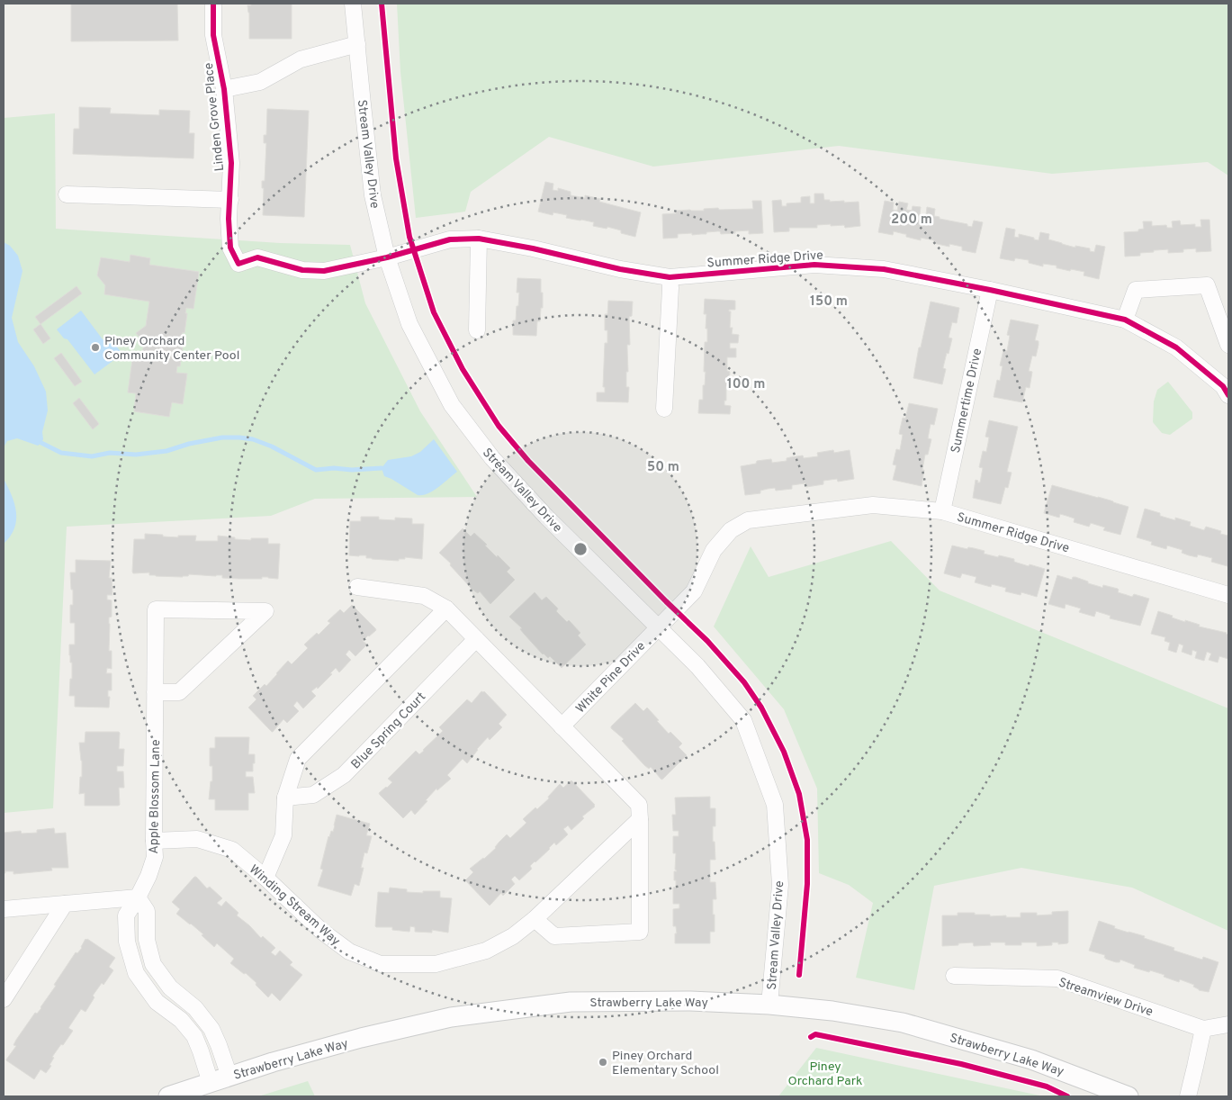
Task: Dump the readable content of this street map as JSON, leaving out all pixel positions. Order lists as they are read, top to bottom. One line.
{"streets":{"street":["Linden Grove Place","Stream Valley Drive","Summer Ridge Drive","Summertime Drive","White Pine Drive","Blue Spring Court","Apple Blossom Lane","Winding Stream Way","Streamview Drive","Strawberry Lake Way"]},"crossings":[["Linden Grove Place","Stream Valley Drive"],["Linden Grove Place","Summer Ridge Drive"],["Stream Valley Drive","Summer Ridge Drive"],["Stream Valley Drive","White Pine Drive"],["Stream Valley Drive","Strawberry Lake Way"],["Summer Ridge Drive","Summertime Drive"],["Summer Ridge Drive","White Pine Drive"],["Apple Blossom Lane","Winding Stream Way"],["Apple Blossom Lane","Strawberry Lake Way"]],"parks":["Piney Orchard Park"],"places":["Piney Orchard Community Center Pool","Piney Orchard Elementary School"],"rings":["200 m","150 m","100 m","50 m"]}
